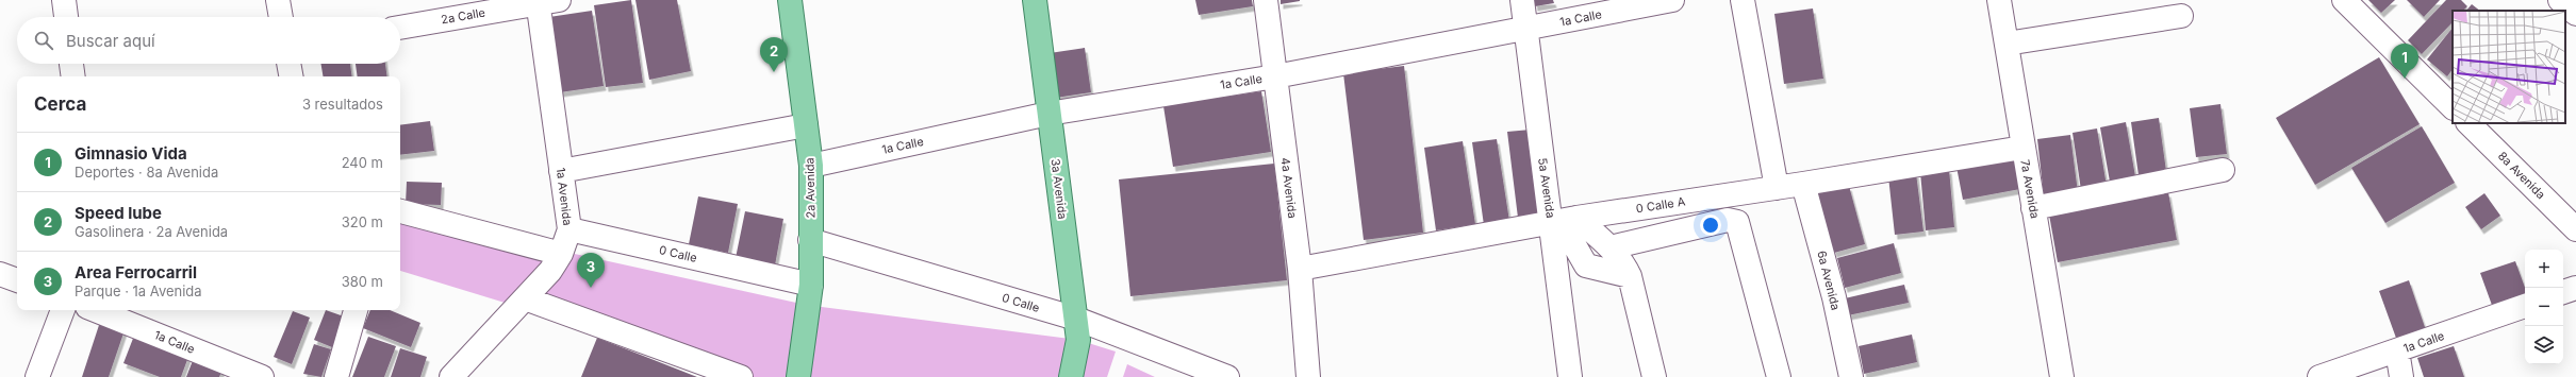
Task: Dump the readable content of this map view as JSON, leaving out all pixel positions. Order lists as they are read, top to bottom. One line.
{"streets":{"main road":["2a Avenida","3a Avenida"],"street":["2a Calle","1a Calle","8a Avenida","4a Avenida","5a Avenida","7a Avenida","1a Avenida","0 Calle A","0 Calle","6a Avenida"]},"crossings":[["2a Calle","1a Avenida"],["1a Calle","2a Avenida"],["1a Calle","4a Avenida"],["1a Calle","5a Avenida"],["1a Calle","3a Avenida"],["2a Avenida","0 Calle"],["4a Avenida","0 Calle A"],["5a Avenida","0 Calle A"],["3a Avenida","0 Calle"],["7a Avenida","0 Calle A"],["1a Avenida","0 Calle"],["0 Calle A","6a Avenida"]],"page":{"search":"Buscar aquí","pins":["2","1","3"],"heading":["Cerca","3 resultados"],"list":[{"mark":"1","name":"Gimnasio Vida","note":"Deportes · 8a Avenida","value":"240 m"},{"mark":"2","name":"Speed lube","note":"Gasolinera · 2a Avenida","value":"320 m"},{"mark":"3","name":"Area Ferrocarril","note":"Parque · 1a Avenida","value":"380 m"}],"map_buttons":["+","−"]}}
